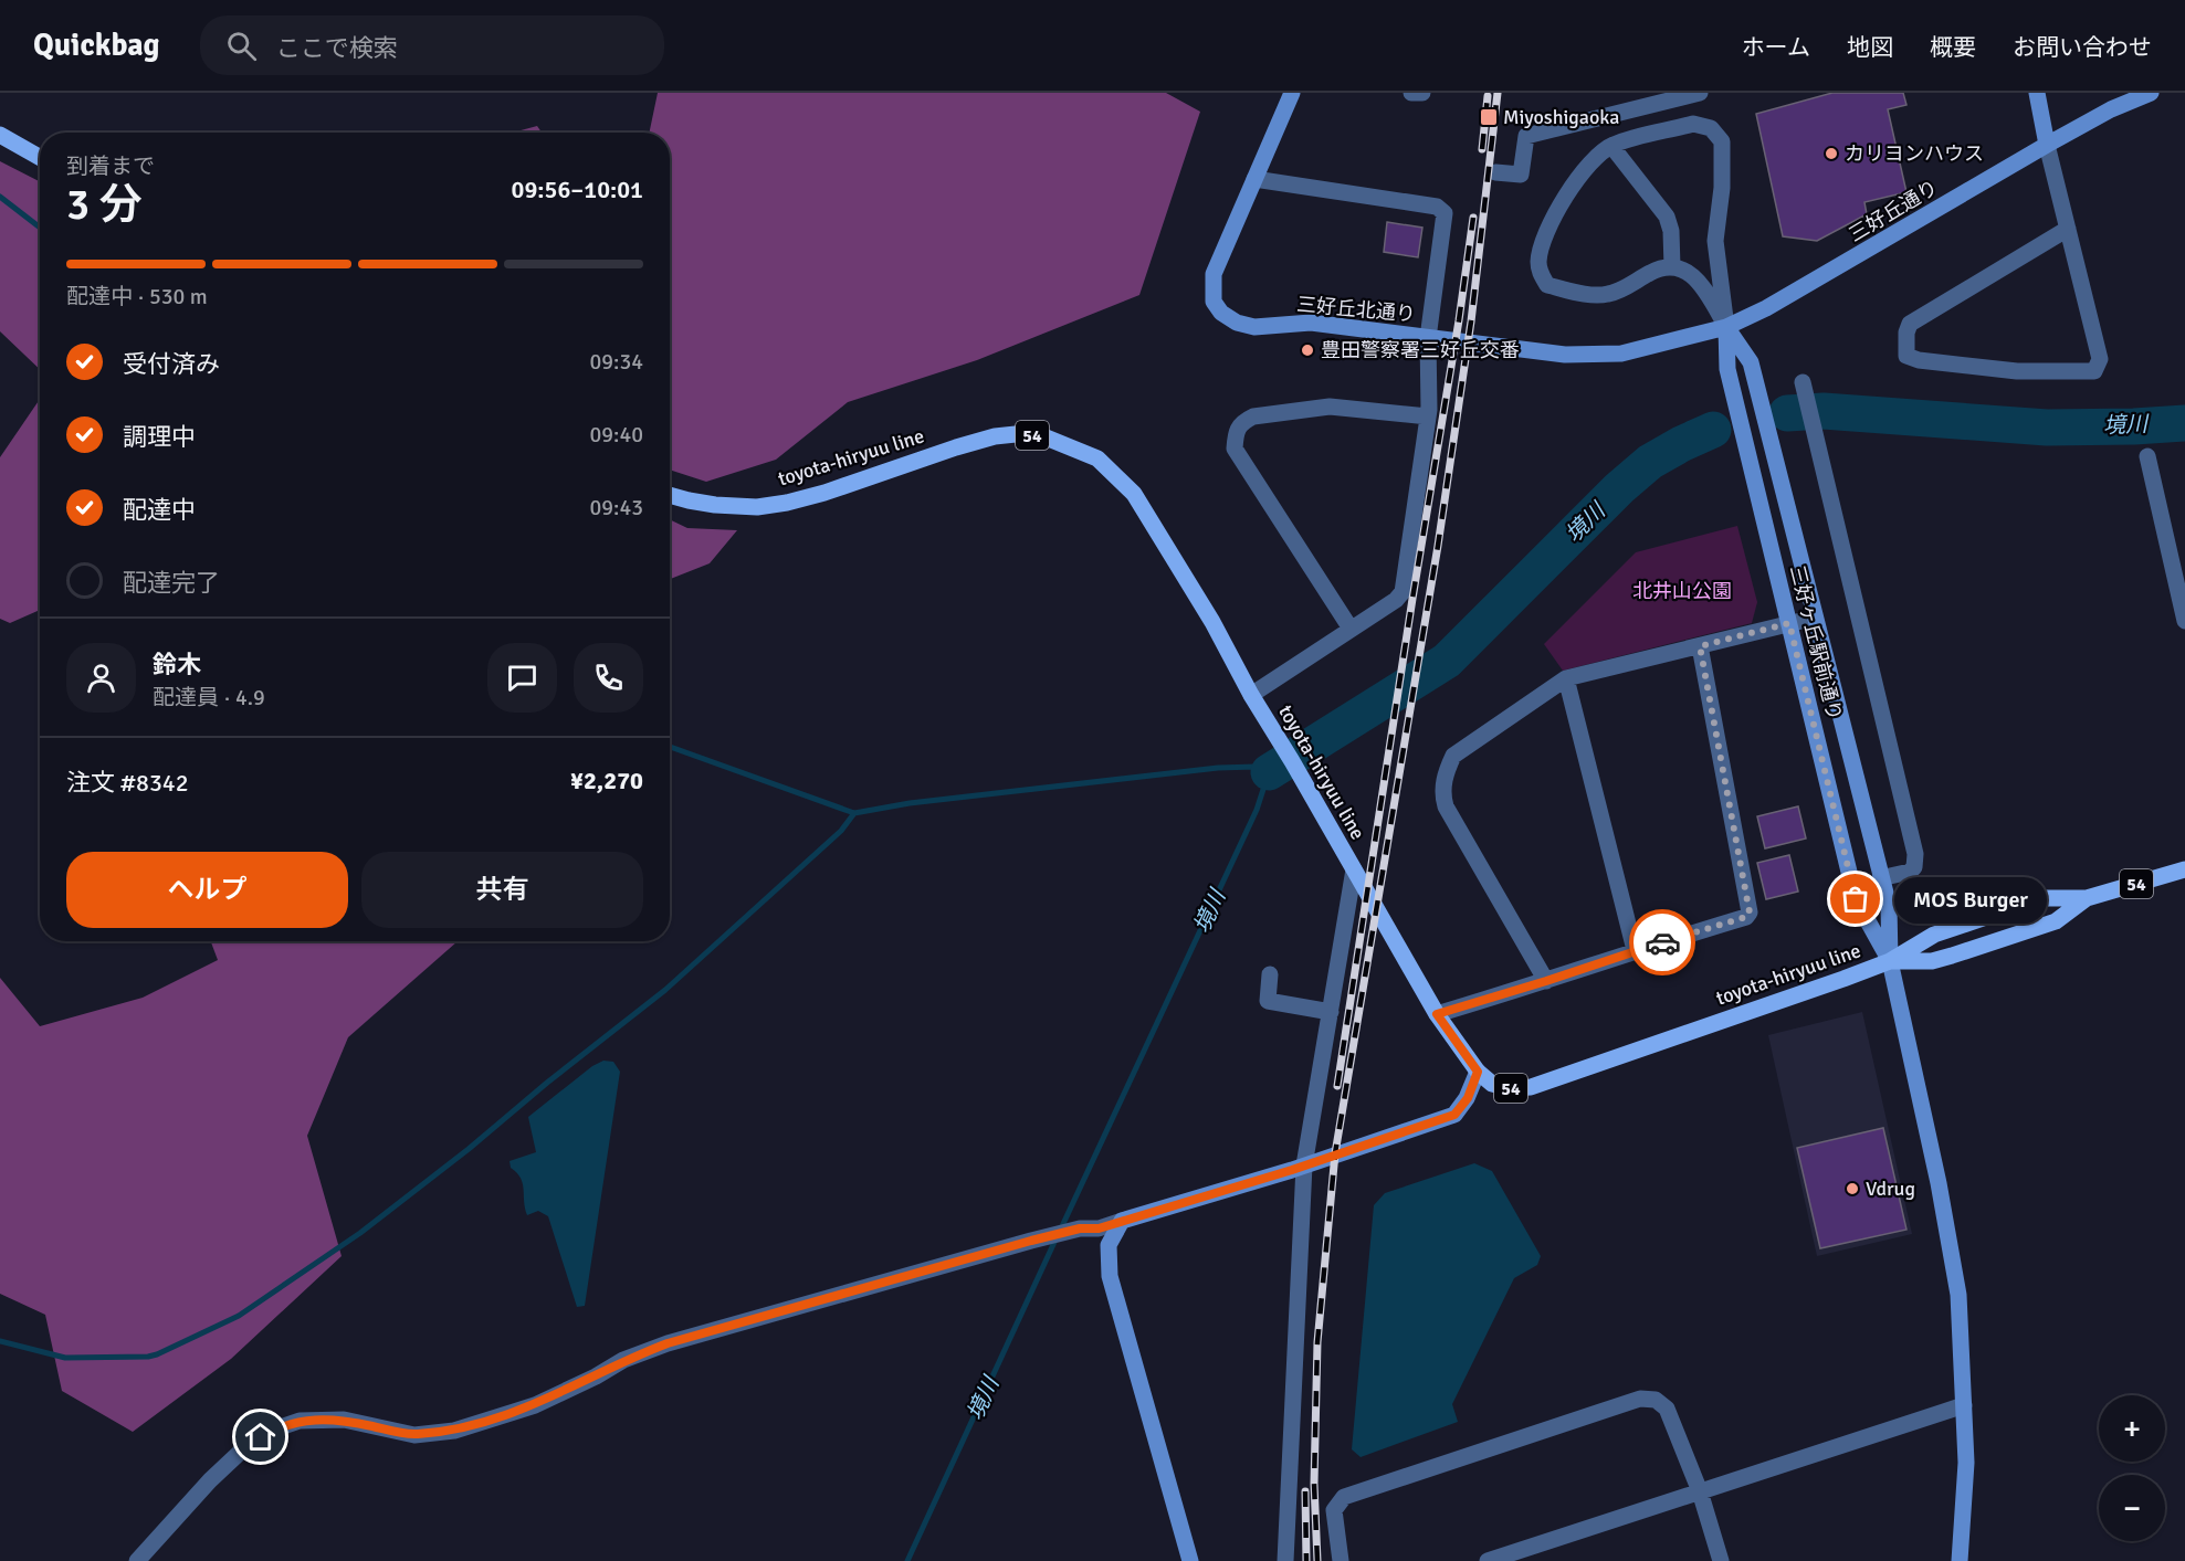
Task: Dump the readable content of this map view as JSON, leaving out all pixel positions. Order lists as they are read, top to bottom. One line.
{"streets":{"main road":["54","toyota-hiryuu line"],"street":["三好丘通り","三好丘北通り","三好ヶ丘駅前通り"]},"crossings":[["三好丘通り","三好丘北通り"],["三好丘通り","三好ヶ丘駅前通り"],["三好丘北通り","三好ヶ丘駅前通り"],["54","toyota-hiryuu line"],["54","三好ヶ丘駅前通り"],["toyota-hiryuu line","三好ヶ丘駅前通り"]],"water":["境川"],"parks":["北井山公園"],"places":{"transit":["Miyoshigaoka"],"other":["カリヨンハウス","豊田警察署三好丘交番","MOS Burger","Vdrug"]},"page":{"header":"Quickbag","search":"ここで検索","nav":["ホーム","地図","概要","お問い合わせ"],"heading":["3 分","到着まで","09:56–10:01"],"panel":["鈴木","配達員 · 4.9","注文 #8342","¥2,270"],"bar":"配達中 · 530 m","list":[["受付済み","09:34"],["調理中","09:40"],["配達中","09:43"],"配達完了"],"buttons":["ヘルプ","共有"],"bubble":"MOS Burger","map_buttons":["+","−"]}}
